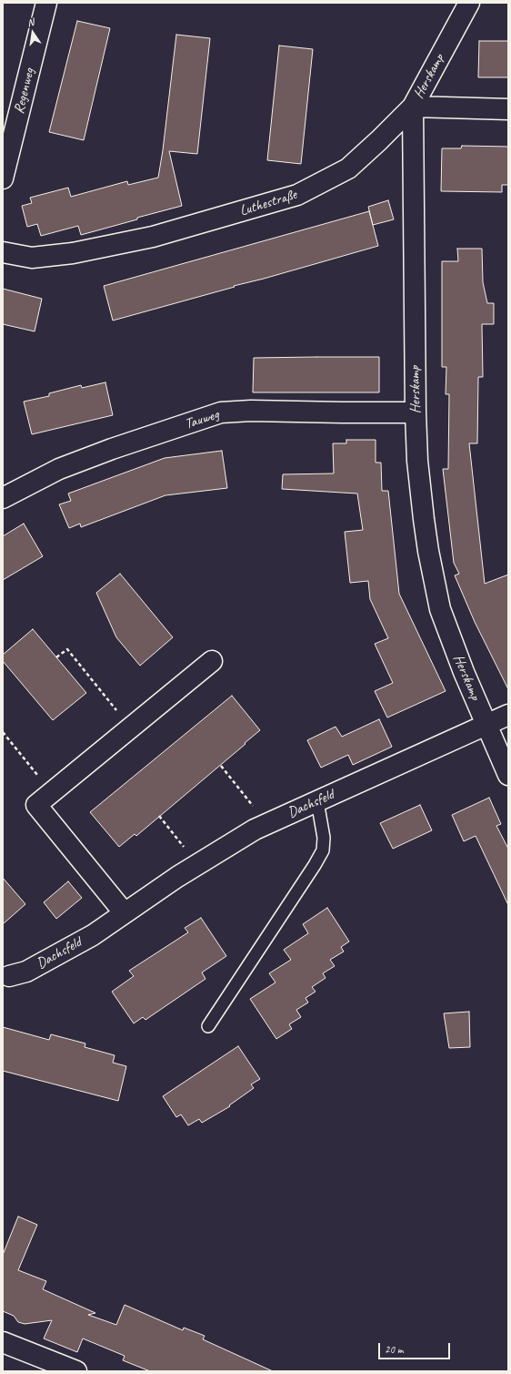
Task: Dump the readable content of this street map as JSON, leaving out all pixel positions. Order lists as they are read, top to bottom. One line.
{"streets":{"street":["Herskamp","Regenweg","Luthestraße","Tauweg","Dachsfeld"]},"crossings":[["Herskamp","Luthestraße"],["Herskamp","Tauweg"],["Herskamp","Dachsfeld"]],"scale_bar":"20 m","north":"top"}
